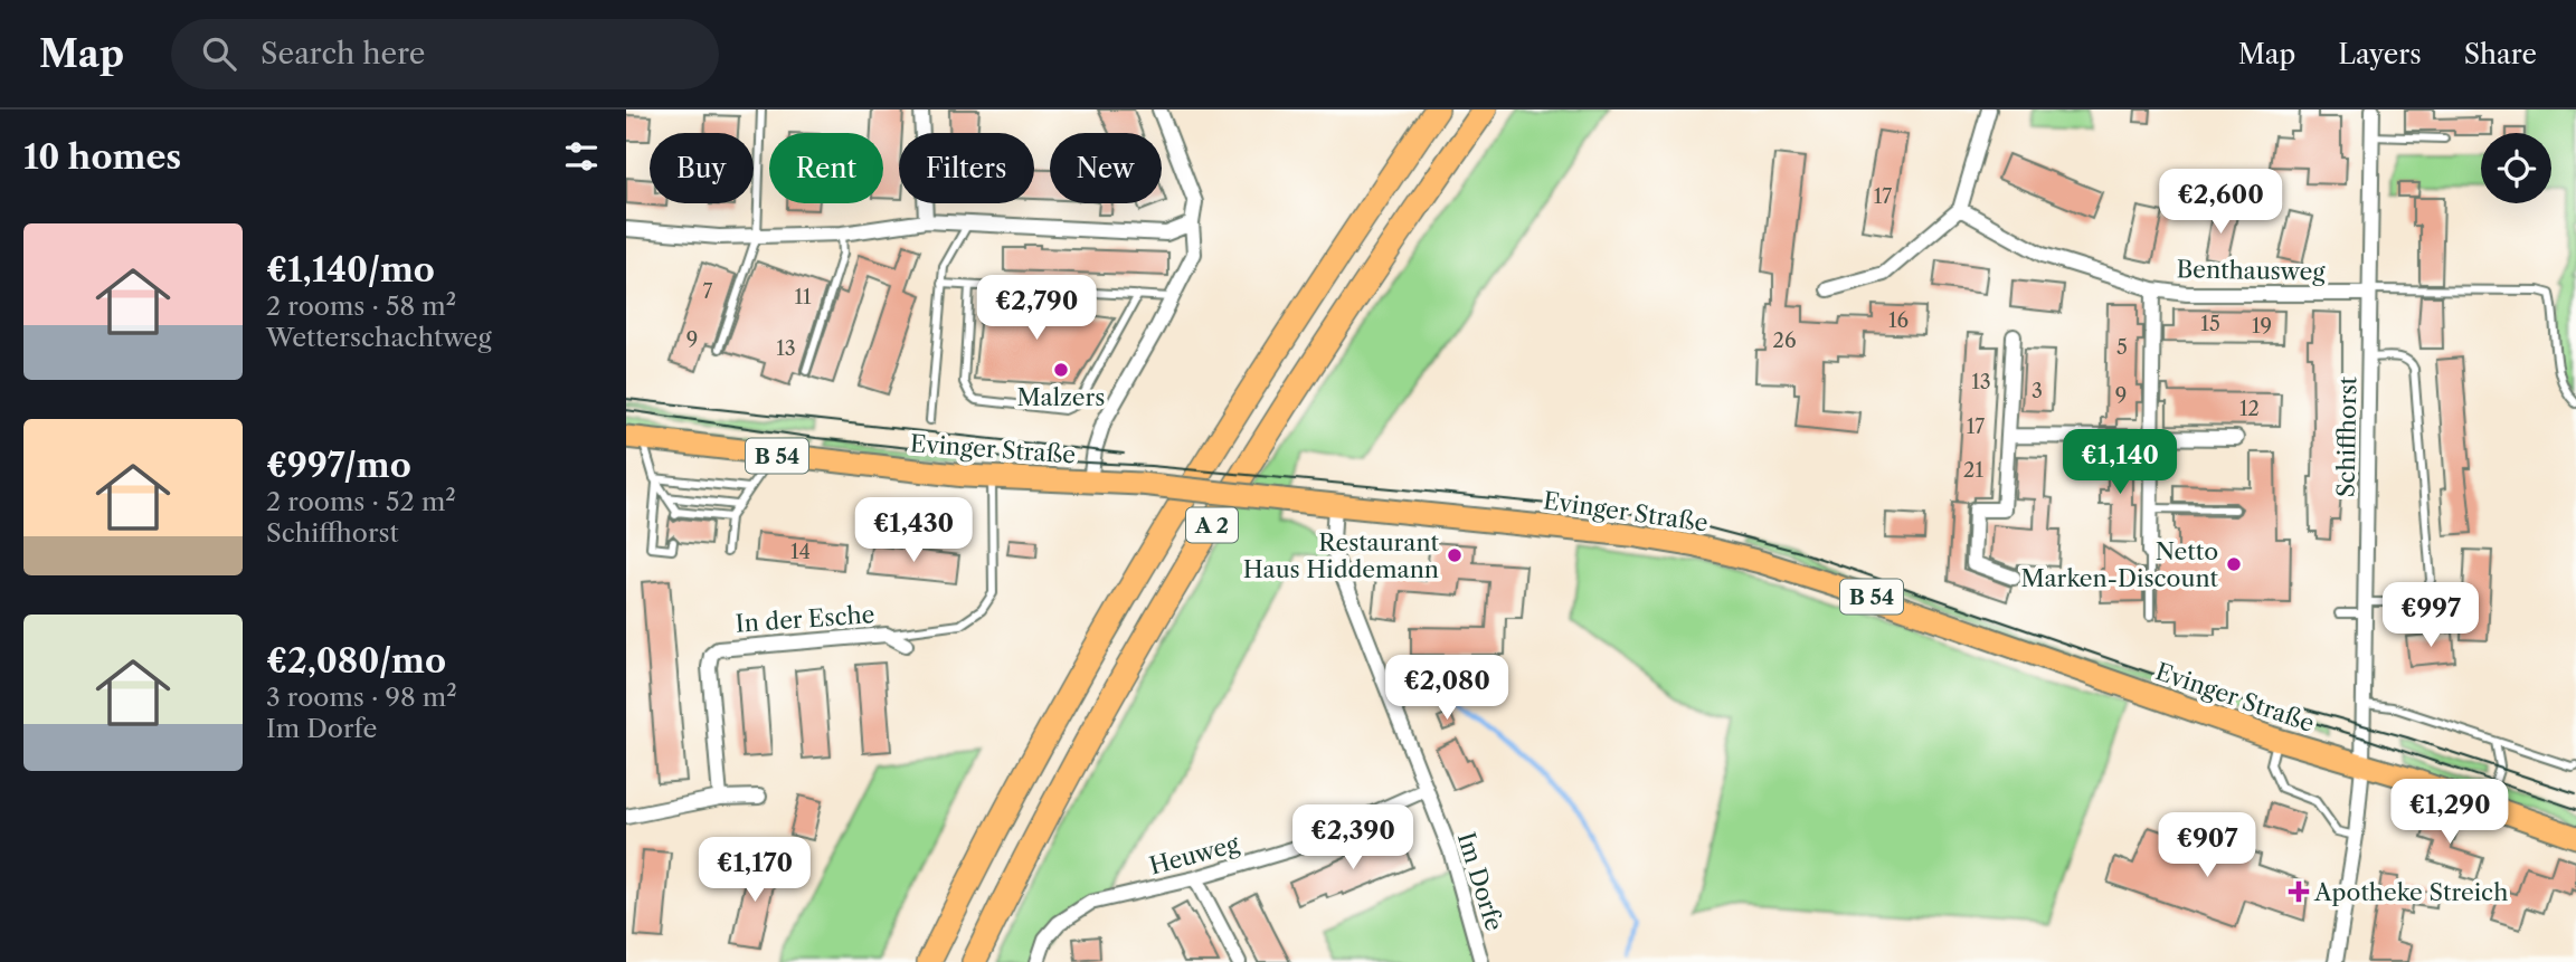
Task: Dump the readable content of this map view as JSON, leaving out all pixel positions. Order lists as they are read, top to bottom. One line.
{"streets":{"highway":["A 2"],"main road":["Evinger Straße","B 54"],"street":["Benthausweg","Schiffhorst","In der Esche","Heuweg","Im Dorfe"]},"crossings":[["Benthausweg","Schiffhorst"],["Schiffhorst","Evinger Straße"],["Evinger Straße","Im Dorfe"],["Heuweg","Im Dorfe"]],"places":{"other":["Malzers","Restaurant Haus Hiddemann","Netto Marken-Discount"],"health":["Apotheke Streich"]},"house_numbers":["17","7","11","16","15","19","9","26","5","13","13","3","9","12","17","21","14"],"page":{"header":"Map","search":"Search here","nav":["Map","Layers","Share"],"heading":"10 homes","chip":["Buy","Rent","Filters","New"],"price":["€2,600","€2,790","€1,140","€1,430","€997","€2,080","€1,290","€2,390","€907","€1,170"],"list":[{"name":"€1,140/mo","note":"2 rooms · 58 m² · Wetterschachtweg"},{"name":"€997/mo","note":"2 rooms · 52 m² · Schiffhorst"},{"name":"€2,080/mo","note":"3 rooms · 98 m² · Im Dorfe"}]}}
